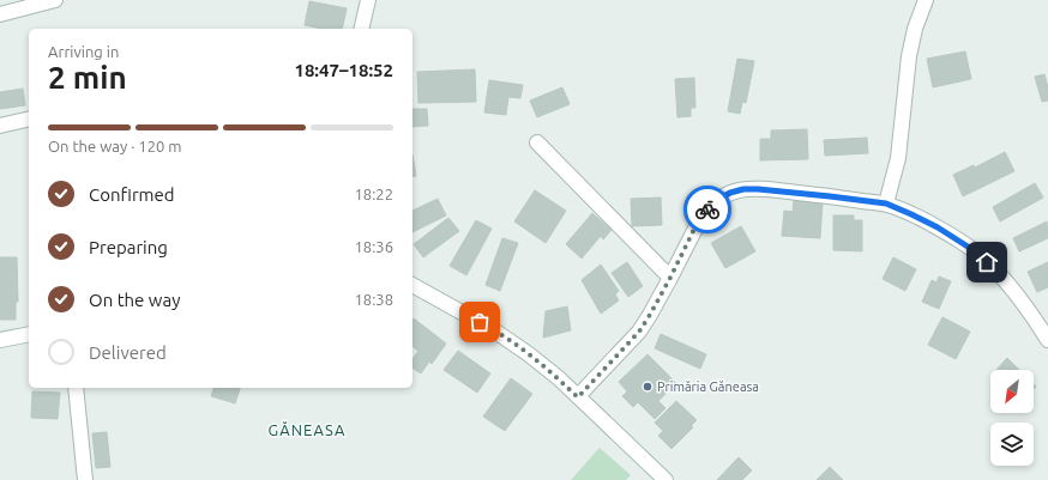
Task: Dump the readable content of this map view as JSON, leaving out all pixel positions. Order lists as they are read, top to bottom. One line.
{"districts":["GĂNEASA"],"places":["Primăria Găneasa"],"north":"bottom left","page":{"heading":["2 min","Arriving in","18:47–18:52"],"bar":"On the way · 120 m","list":[["Confirmed","18:22"],["Preparing","18:36"],["On the way","18:38"],"Delivered"]}}
